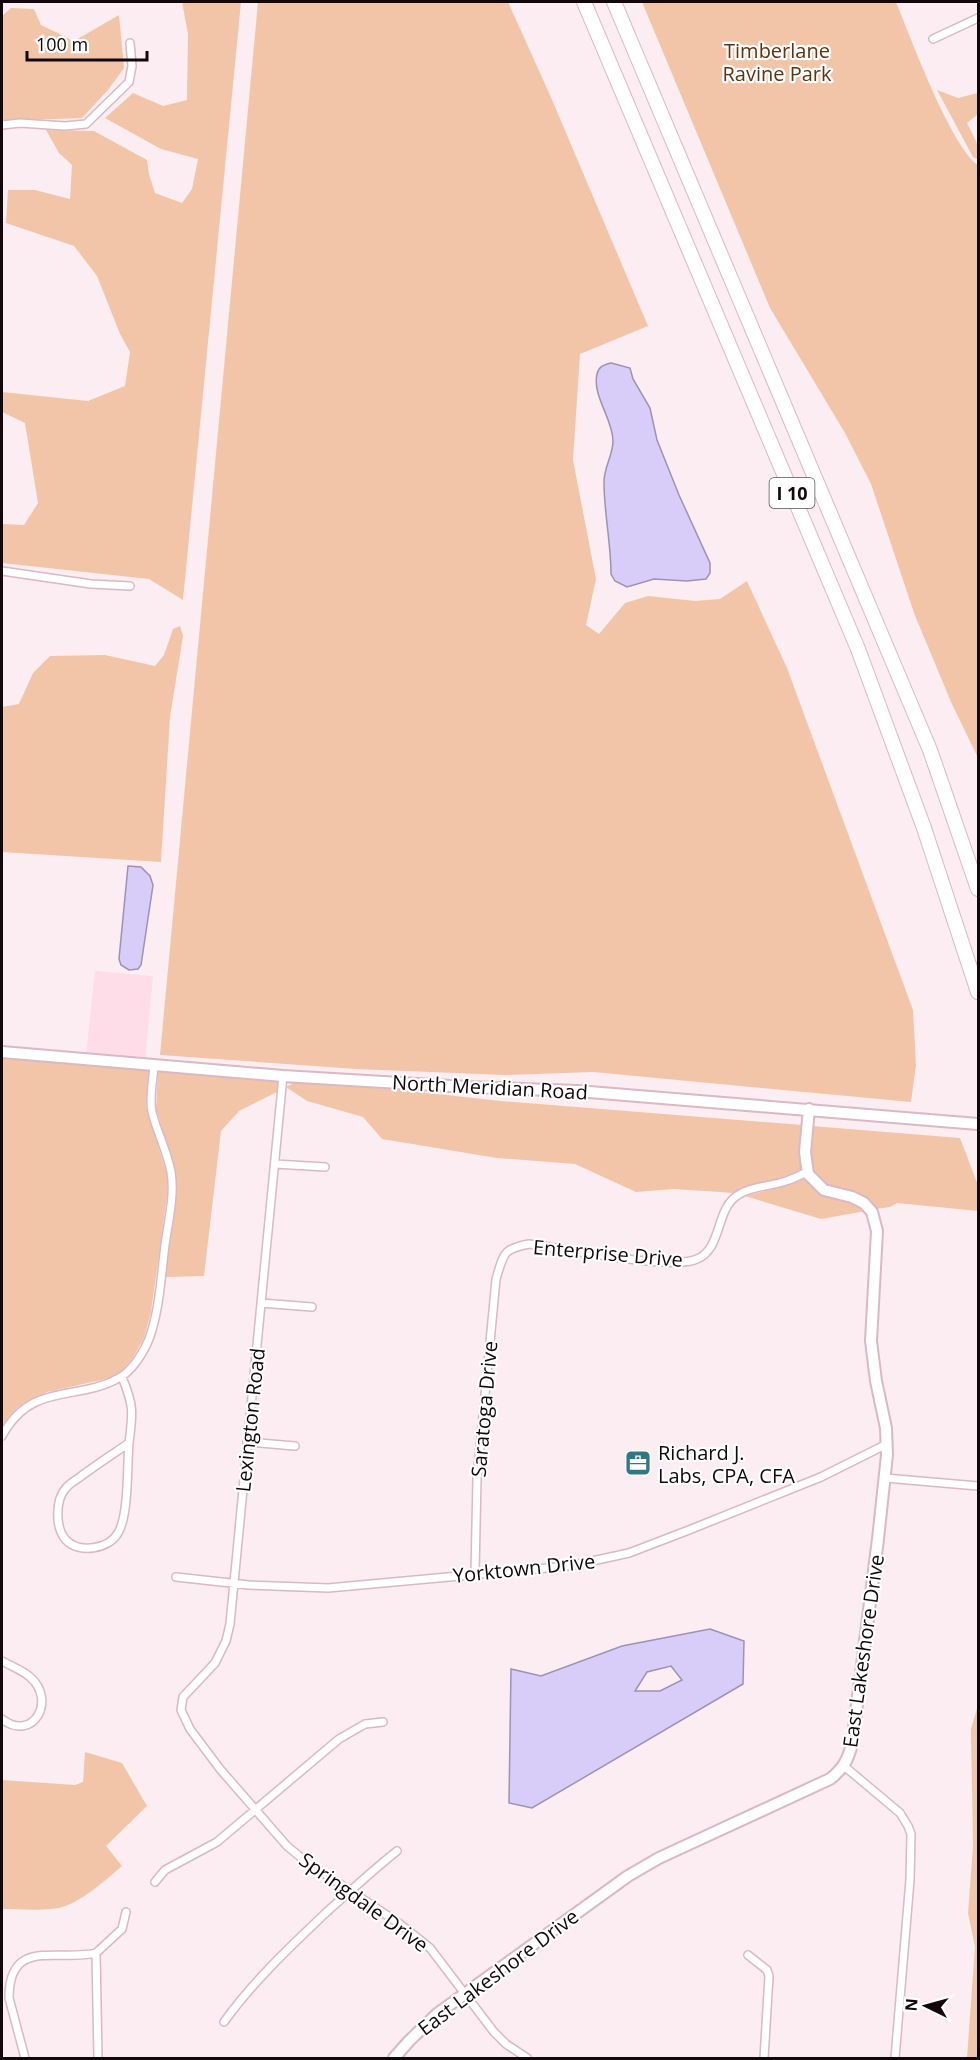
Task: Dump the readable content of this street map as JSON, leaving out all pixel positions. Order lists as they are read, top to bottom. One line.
{"streets":{"highway":["I 10"],"street":["North Meridian Road","Enterprise Drive","Saratoga Drive","Lexington Road","Yorktown Drive","East Lakeshore Drive","Springdale Drive"]},"crossings":[["North Meridian Road","Lexington Road"],["Enterprise Drive","Saratoga Drive"],["Enterprise Drive","East Lakeshore Drive"],["Saratoga Drive","Yorktown Drive"],["Lexington Road","Yorktown Drive"],["Lexington Road","Springdale Drive"],["Yorktown Drive","East Lakeshore Drive"],["East Lakeshore Drive","Springdale Drive"]],"parks":["Timberlane Ravine Park"],"places":{"office":["Richard J. Labs, CPA, CFA"]},"scale_bar":"100 m","north":"left"}
